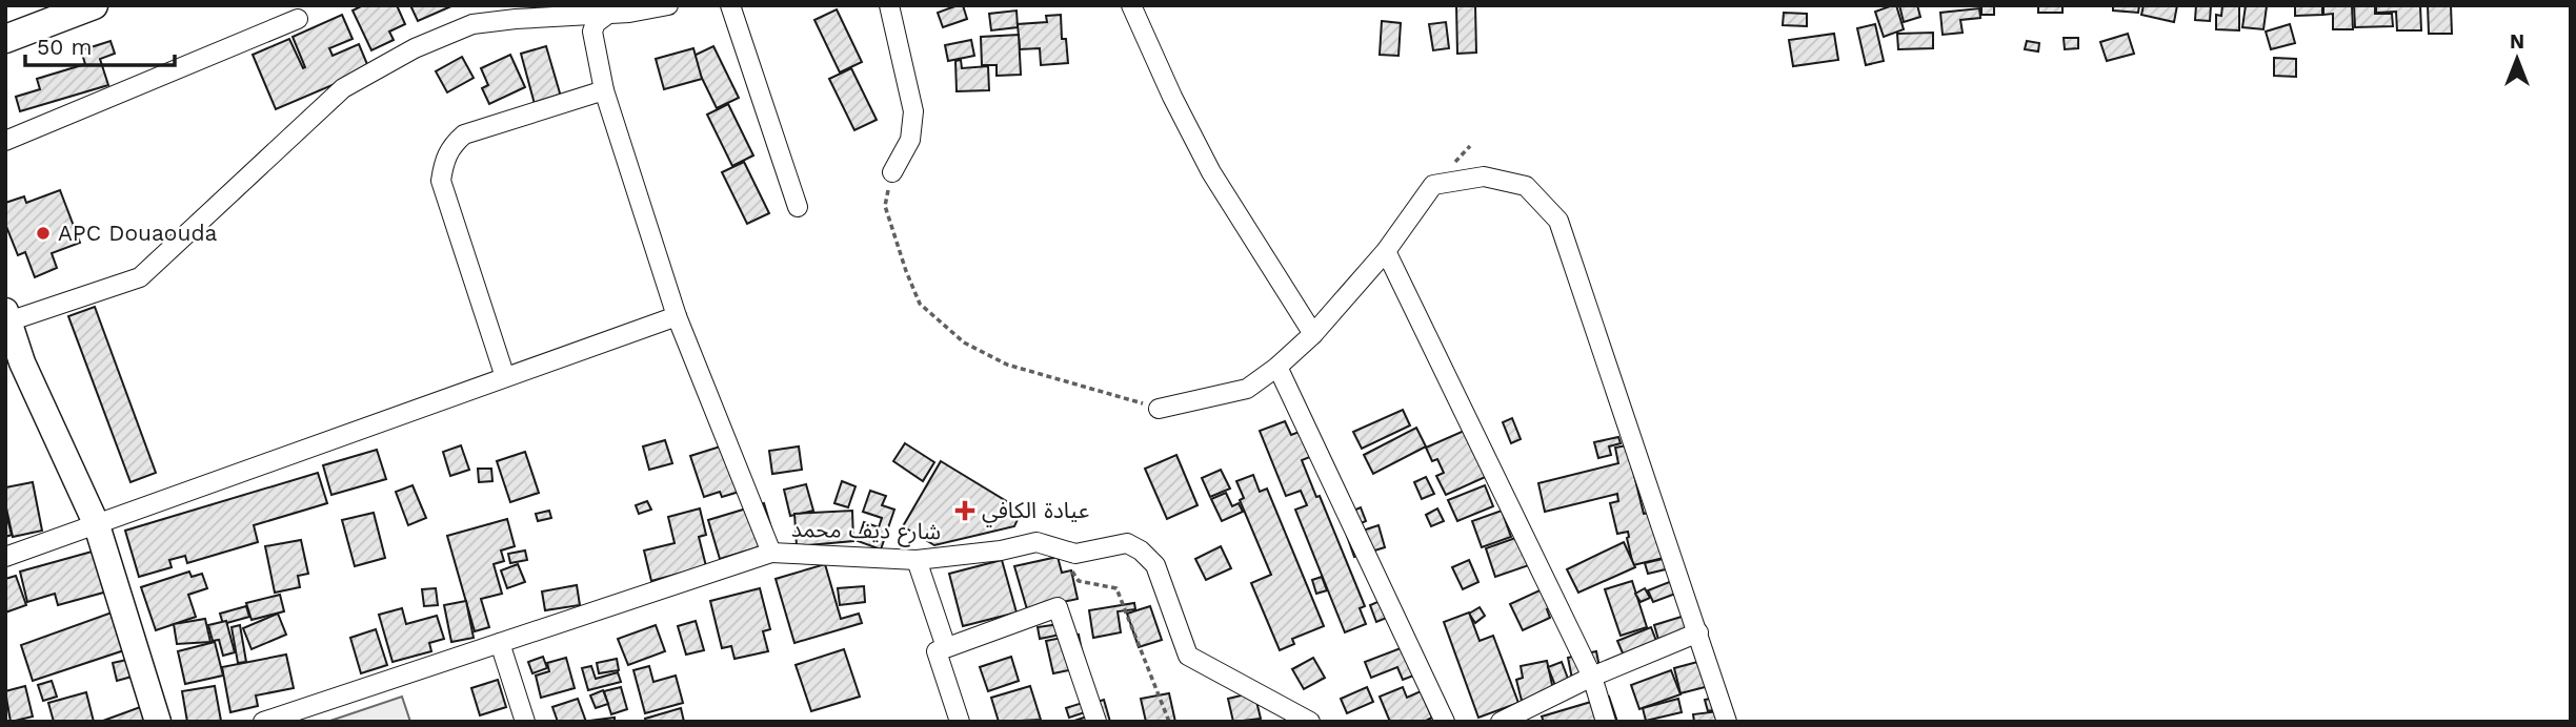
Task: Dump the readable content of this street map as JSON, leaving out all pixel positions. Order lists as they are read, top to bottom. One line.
{"streets":{"street":["شارع ديف محمد"]},"places":{"other":["APC Douaouda"],"health":["عيادة الكافي"]},"scale_bar":"50 m","north":"top"}
